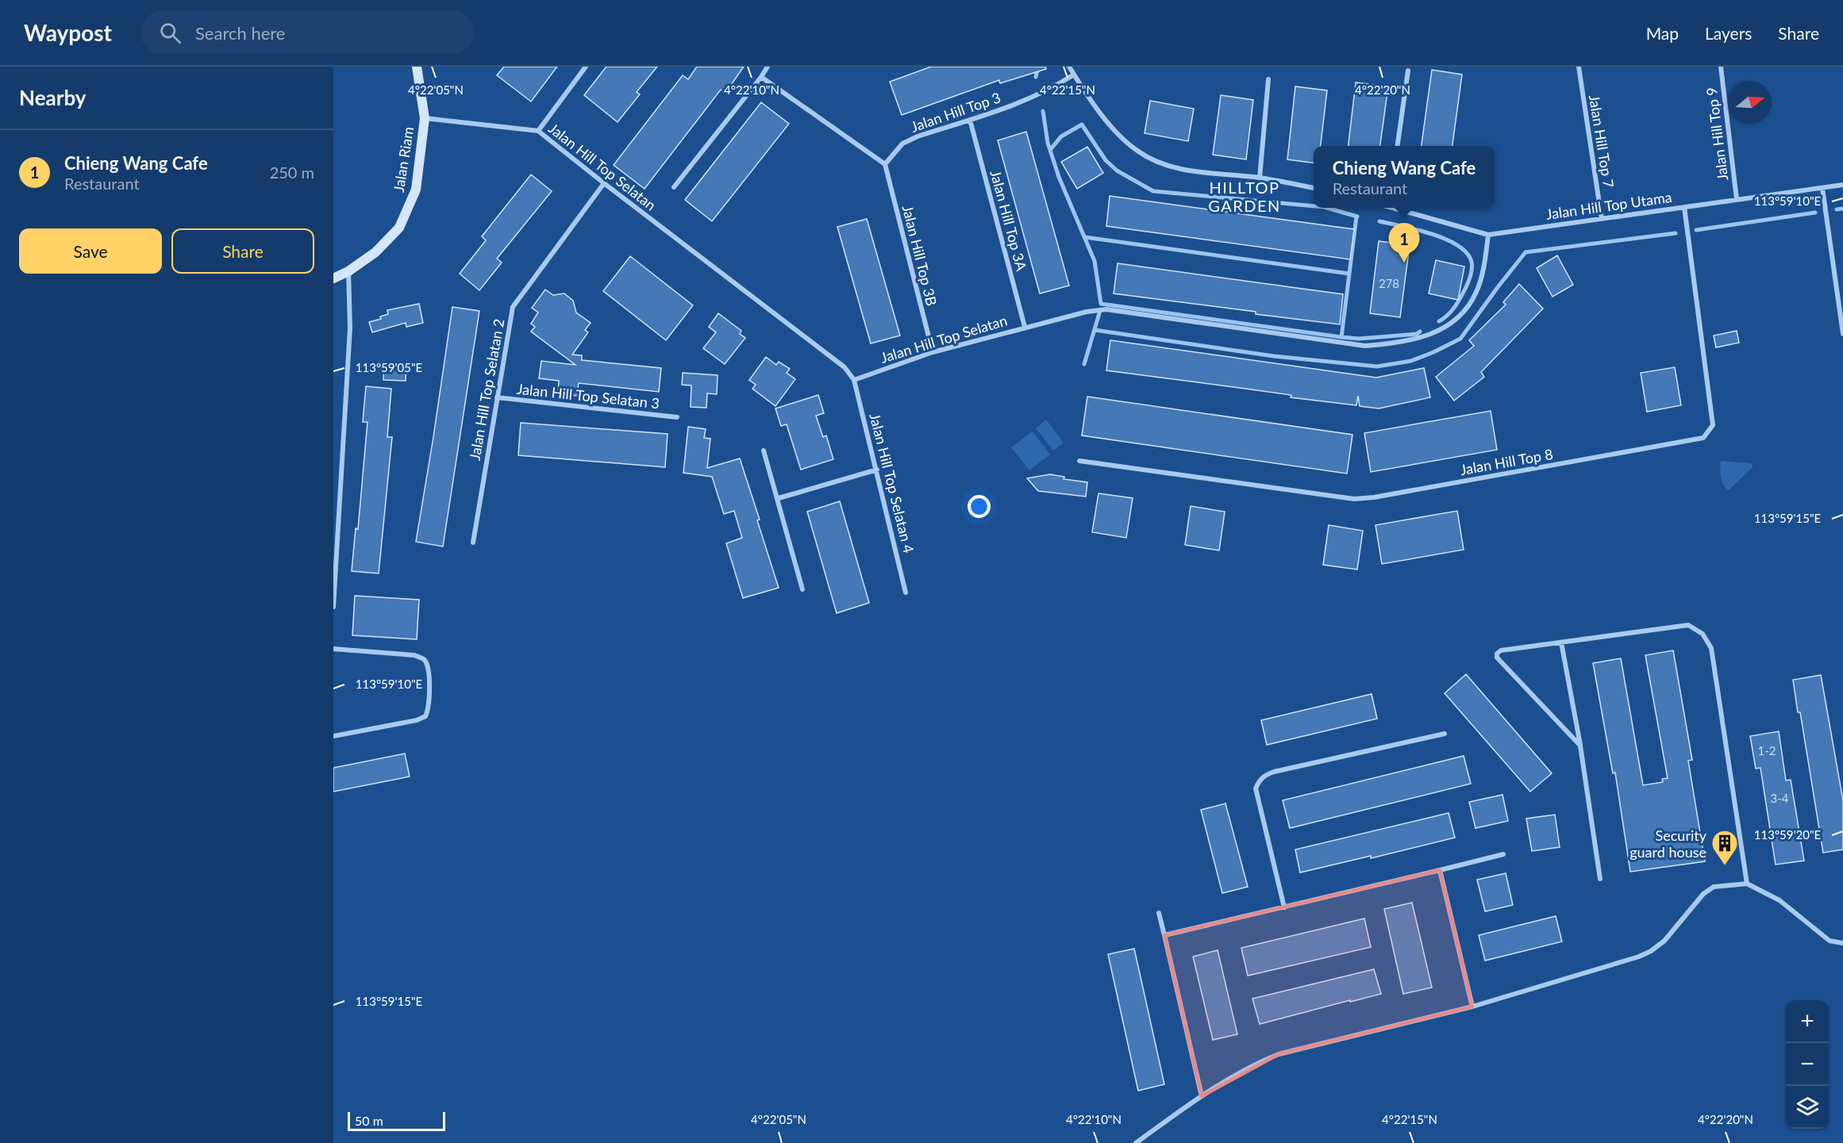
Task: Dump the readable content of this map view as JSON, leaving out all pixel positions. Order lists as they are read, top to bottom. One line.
{"streets":{"main road":["Jalan Riam"],"street":["Jalan Hill Top 3","Jalan Hill Top 9","Jalan Hill Top 7","Jalan Hill Top Selatan","Jalan Hill Top Utama","Jalan Hill Top 3A","Jalan Hill Top 3B","Jalan Hill Top Selatan 2","Jalan Hill Top Selatan 3","Jalan Hill Top 8","Jalan Hill Top Selatan 4"]},"crossings":[["Jalan Hill Top 3","Jalan Hill Top 3A"],["Jalan Hill Top 3","Jalan Hill Top 3B"],["Jalan Hill Top 9","Jalan Hill Top Utama"],["Jalan Hill Top 7","Jalan Hill Top Utama"],["Jalan Riam","Jalan Hill Top Selatan"],["Jalan Hill Top Selatan","Jalan Hill Top Utama"],["Jalan Hill Top Selatan","Jalan Hill Top 3A"],["Jalan Hill Top Selatan","Jalan Hill Top 3B"],["Jalan Hill Top Selatan","Jalan Hill Top Selatan 2"],["Jalan Hill Top Selatan","Jalan Hill Top Selatan 4"],["Jalan Hill Top Utama","Jalan Hill Top 8"],["Jalan Hill Top Selatan 2","Jalan Hill Top Selatan 3"]],"districts":["HILLTOP GARDEN"],"places":{"building":["Security guard house"]},"house_numbers":["278","1-2","3-4"],"scale_bar":"50 m","north":"right","page":{"header":"Waypost","search":"Search here","nav":["Map","Layers","Share"],"heading":"Nearby","list":[{"mark":"1","name":"Chieng Wang Cafe","note":"Restaurant","value":"250 m"}],"popup":["Chieng Wang Cafe","Restaurant"],"buttons":["Save","Share"],"pins":"1","map_buttons":["+","−"],"scale":"50 m"},"coordinates":["4°22'05\"N","4°22'10\"N","4°22'15\"N","4°22'20\"N","113°59'10\"E","113°59'05\"E","113°59'15\"E","113°59'20\"E"]}
